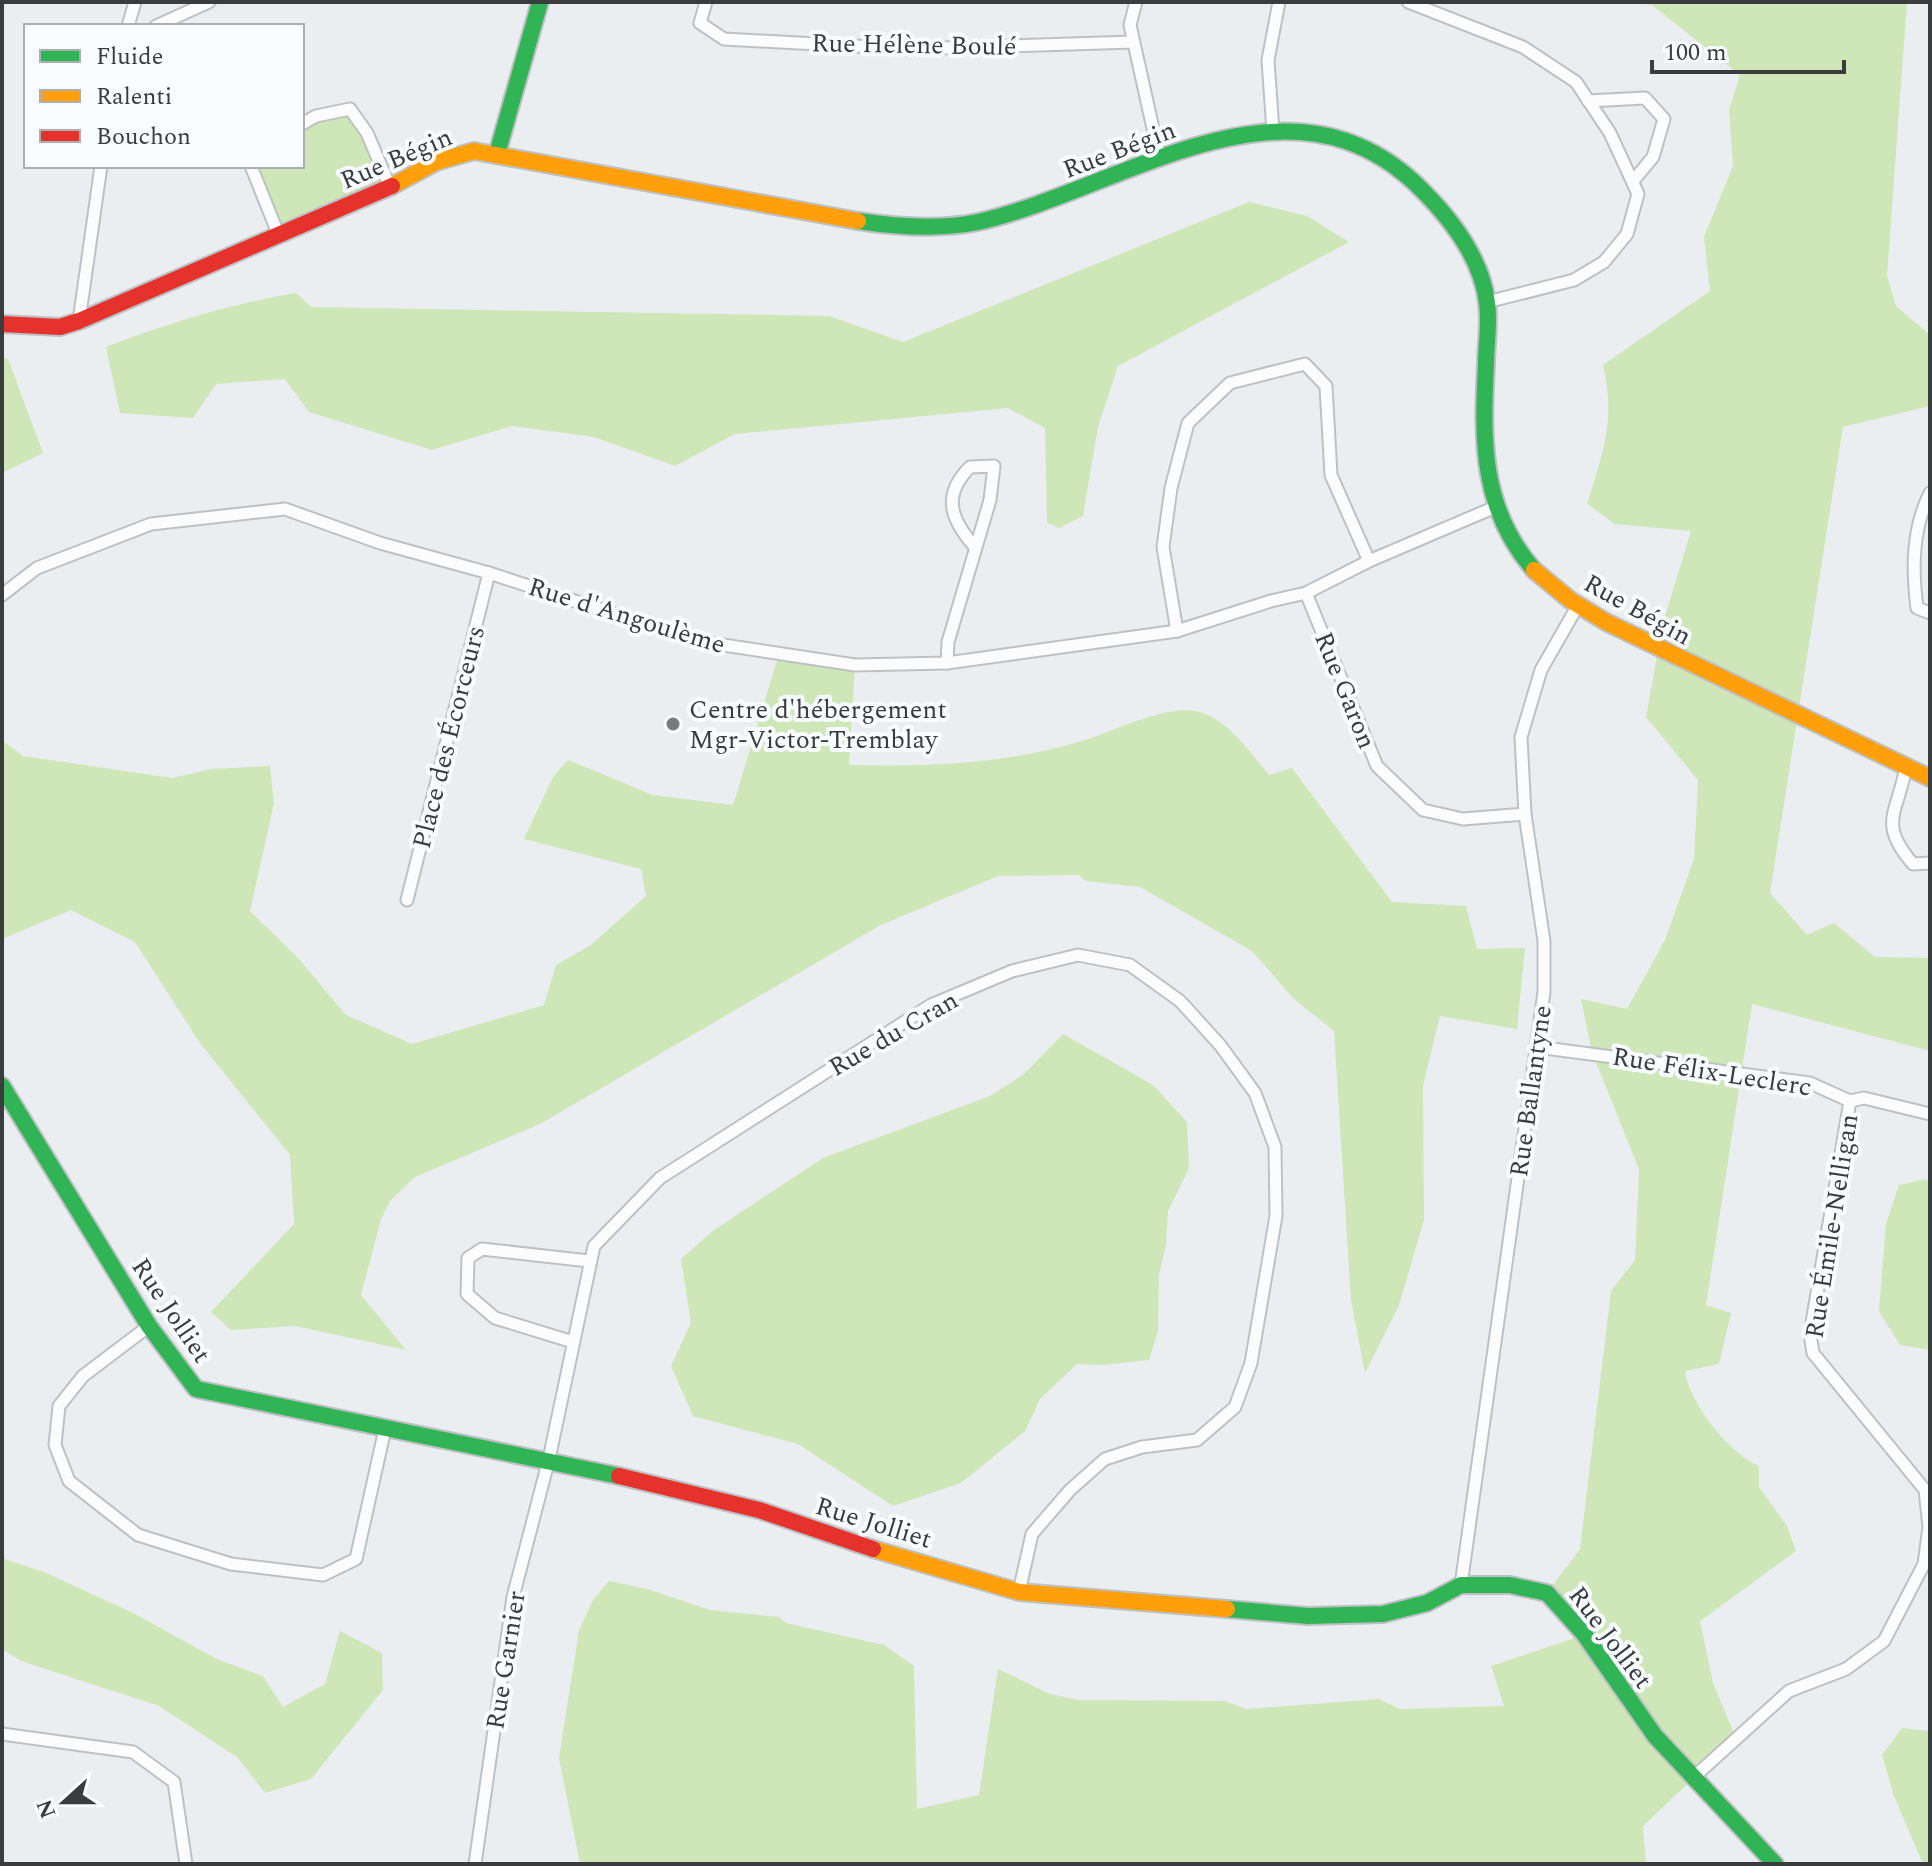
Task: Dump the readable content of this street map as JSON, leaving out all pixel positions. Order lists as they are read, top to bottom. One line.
{"streets":{"street":["Rue Hélène Boulé","Rue Bégin","Rue d'Angoulème","Rue Garon","Place des Écorceurs","Rue du Cran","Rue Félix-Leclerc","Rue Ballantyne","Rue Émile-Nelligan","Rue Jolliet","Rue Garnier"]},"crossings":[["Rue Bégin","Rue d'Angoulème"],["Rue Bégin","Rue Ballantyne"],["Rue d'Angoulème","Rue Garon"],["Rue d'Angoulème","Place des Écorceurs"],["Rue Garon","Rue Ballantyne"],["Rue du Cran","Rue Jolliet"],["Rue du Cran","Rue Garnier"],["Rue Félix-Leclerc","Rue Ballantyne"],["Rue Félix-Leclerc","Rue Émile-Nelligan"],["Rue Ballantyne","Rue Jolliet"],["Rue Émile-Nelligan","Rue Jolliet"],["Rue Jolliet","Rue Garnier"]],"places":["Centre d'hébergement Mgr-Victor-Tremblay"],"legend":["Fluide","Ralenti","Bouchon"],"scale_bar":"100 m","north":"left"}
